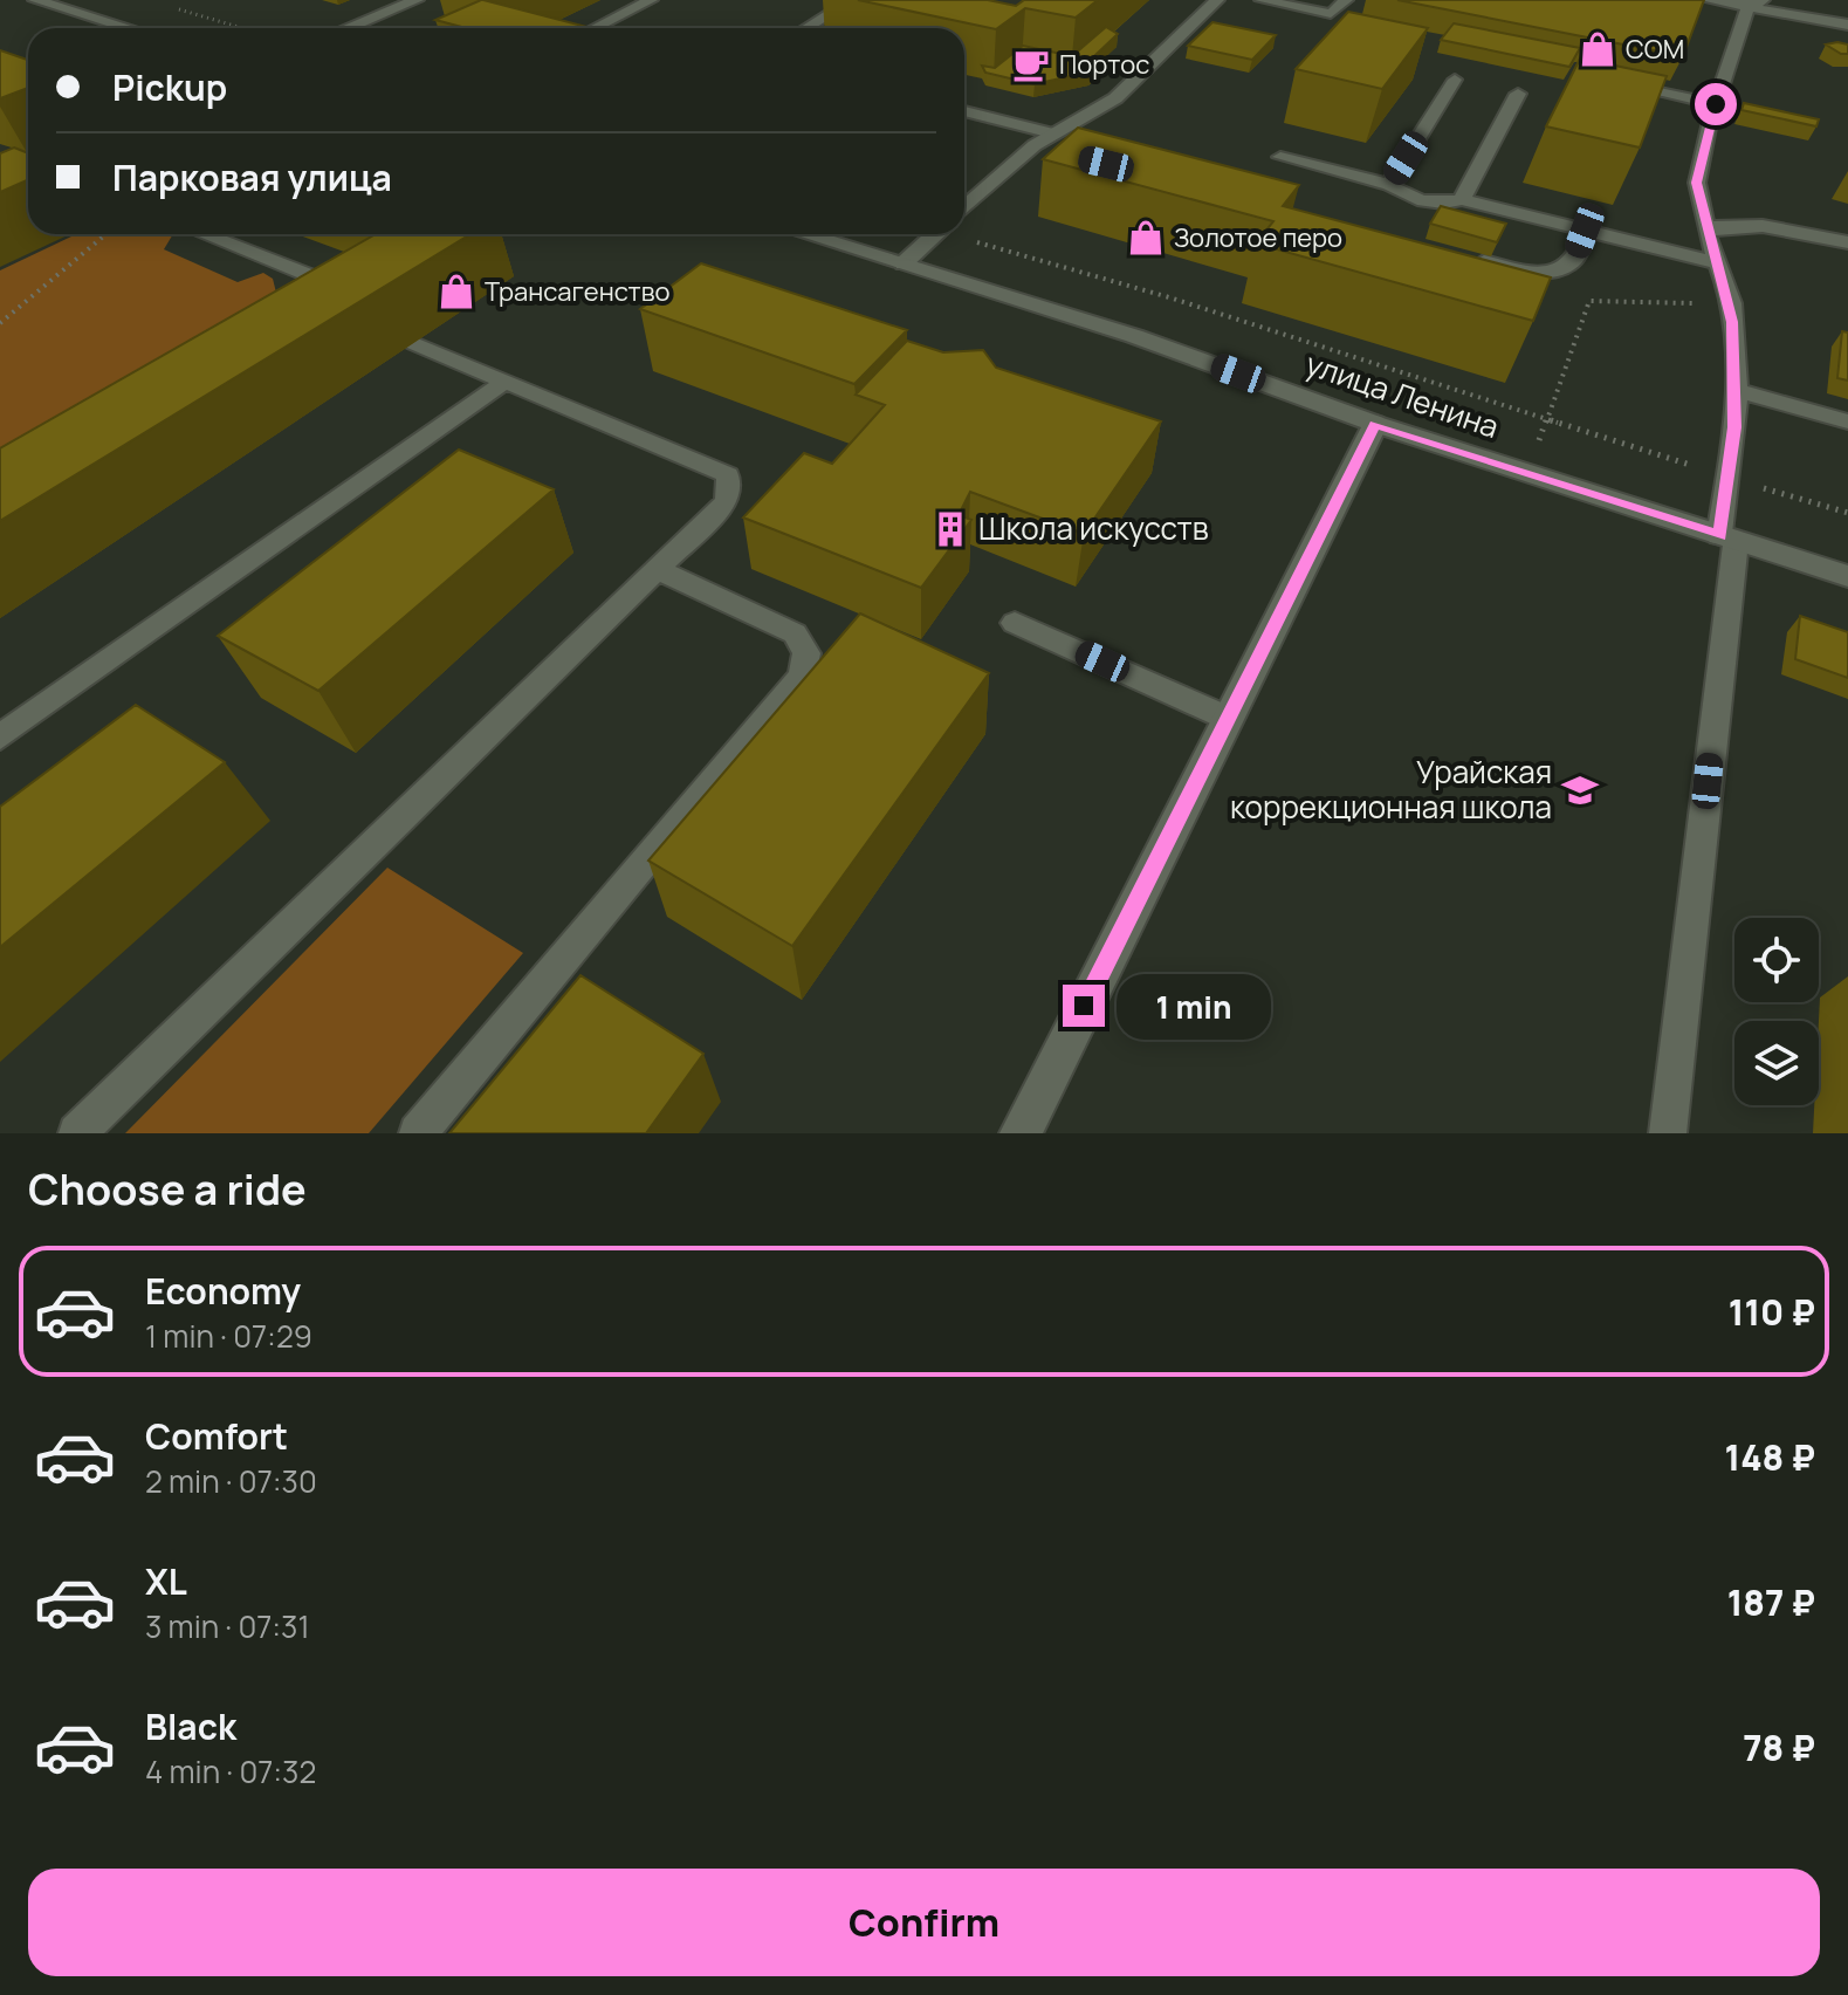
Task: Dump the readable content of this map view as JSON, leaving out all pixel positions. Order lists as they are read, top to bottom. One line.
{"streets":{"main road":["улица Ленина"]},"places":{"shop":["СОМ","Золотое перо","Трансагенство"],"cafe":["Портос"],"building":["Школа искусств"],"school or university":["Урайская коррекционная школа"]},"page":{"banner":["Pickup","Парковая улица"],"bubble":"1 min","heading":"Choose a ride","list":[{"name":"Economy","note":"1 min · 07:29","value":"110 ₽"},{"name":"Comfort","note":"2 min · 07:30","value":"148 ₽"},{"name":"XL","note":"3 min · 07:31","value":"187 ₽"},{"name":"Black","note":"4 min · 07:32","value":"78 ₽"}],"buttons":"Confirm"}}
